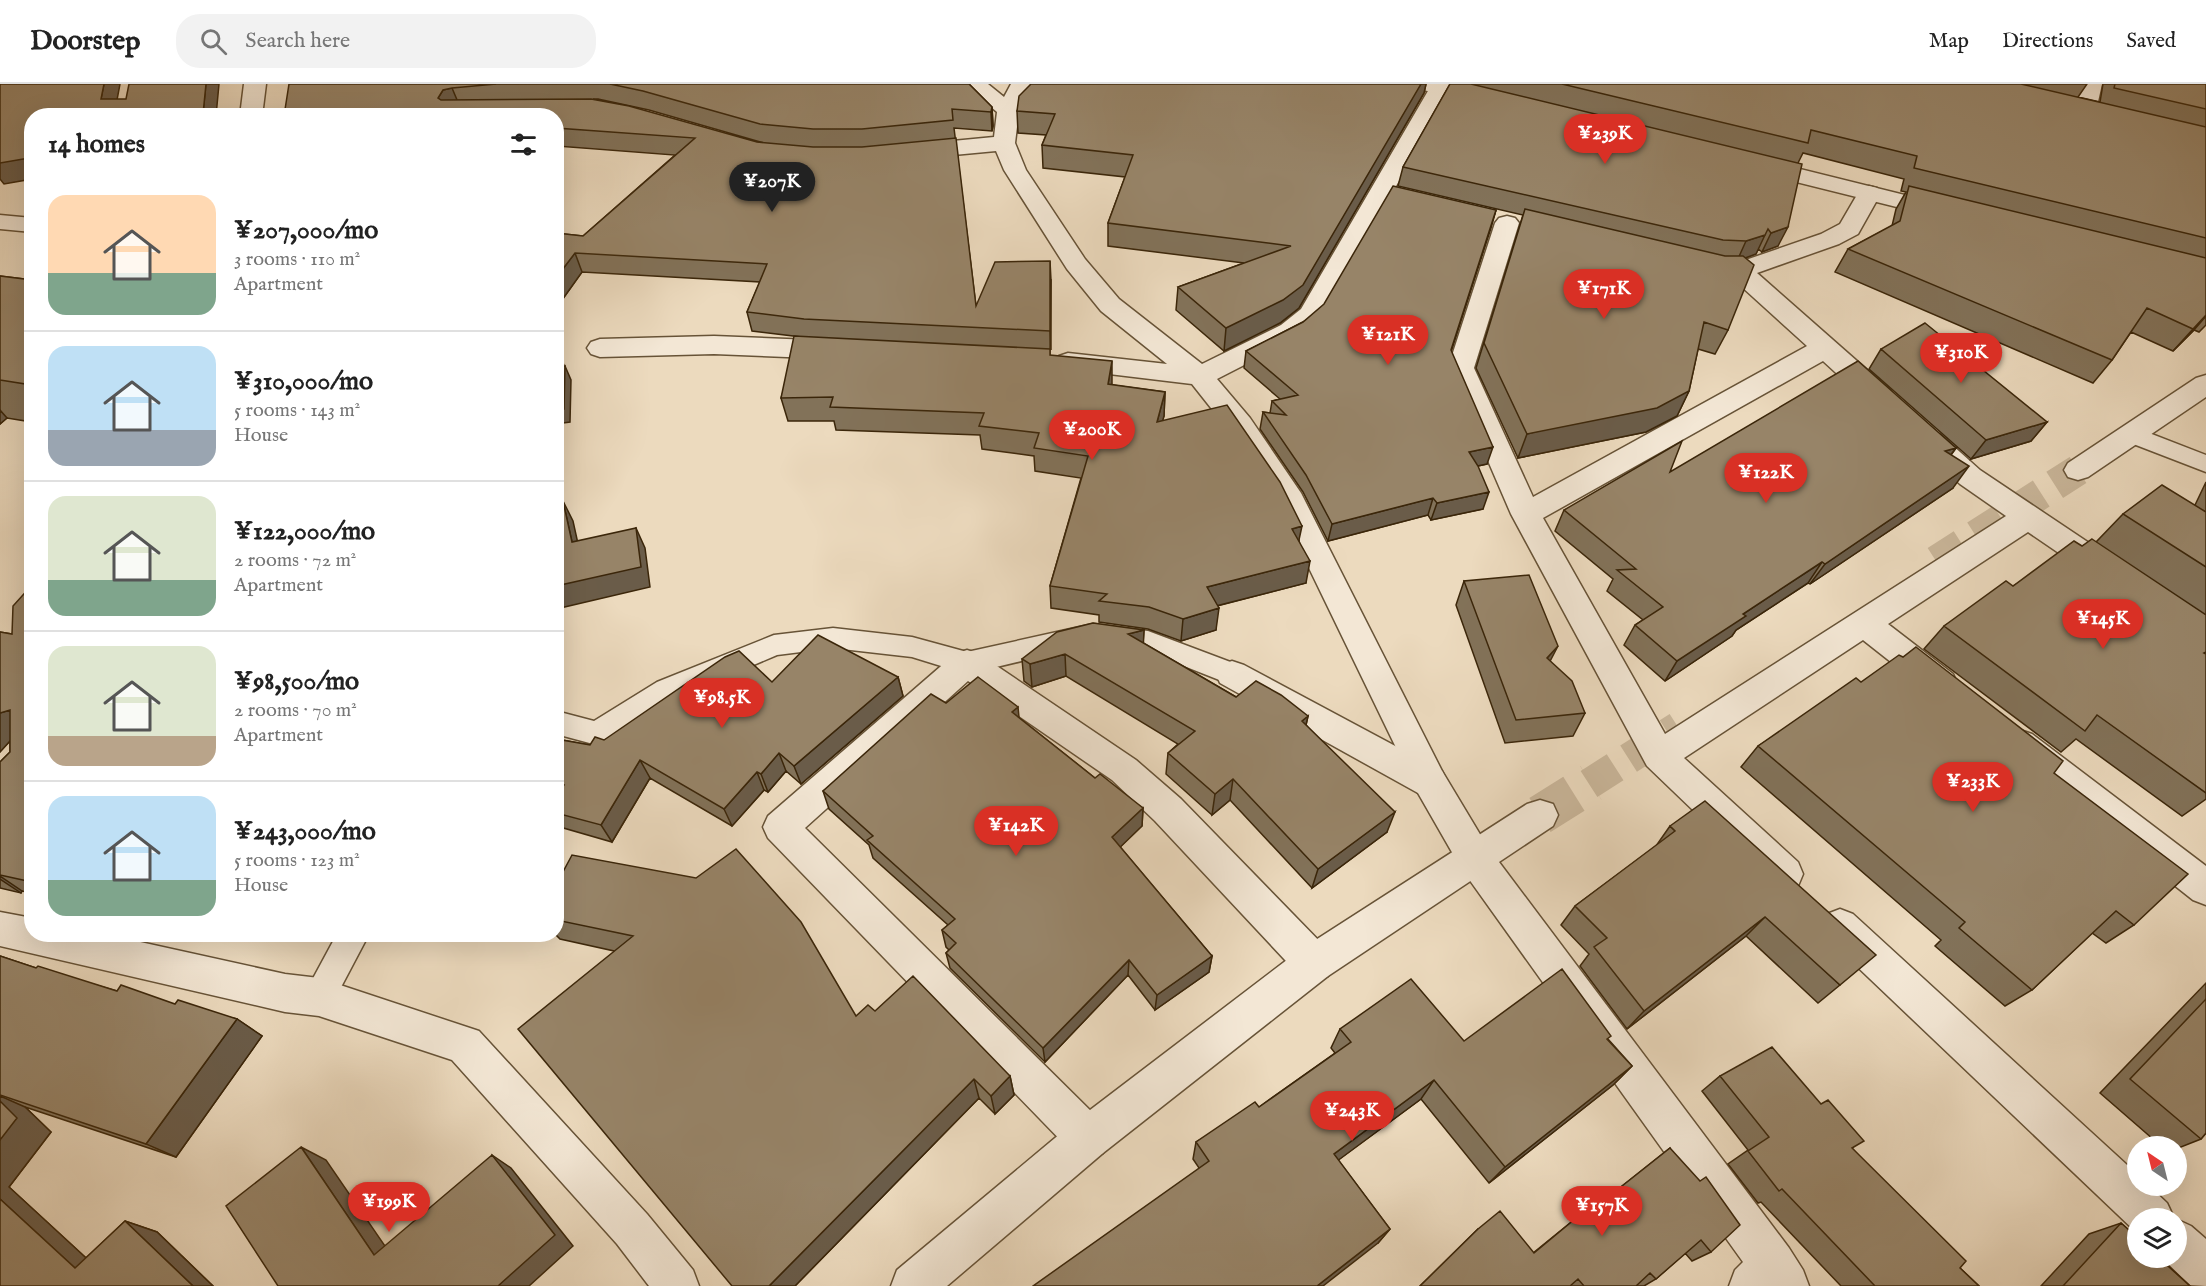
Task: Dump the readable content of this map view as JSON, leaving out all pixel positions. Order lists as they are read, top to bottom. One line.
{"north":"top left","page":{"header":"Doorstep","search":"Search here","nav":["Map","Directions","Saved"],"heading":"14 homes","price":["¥239K","¥207K","¥171K","¥121K","¥310K","¥200K","¥122K","¥145K","¥98.5K","¥233K","¥142K","¥243K","¥199K","¥157K"],"list":[{"name":"¥207,000/mo","note":"3 rooms · 110 m² · Apartment"},{"name":"¥310,000/mo","note":"5 rooms · 143 m² · House"},{"name":"¥122,000/mo","note":"2 rooms · 72 m² · Apartment"},{"name":"¥98,500/mo","note":"2 rooms · 70 m² · Apartment"},{"name":"¥243,000/mo","note":"5 rooms · 123 m² · House"}]}}
